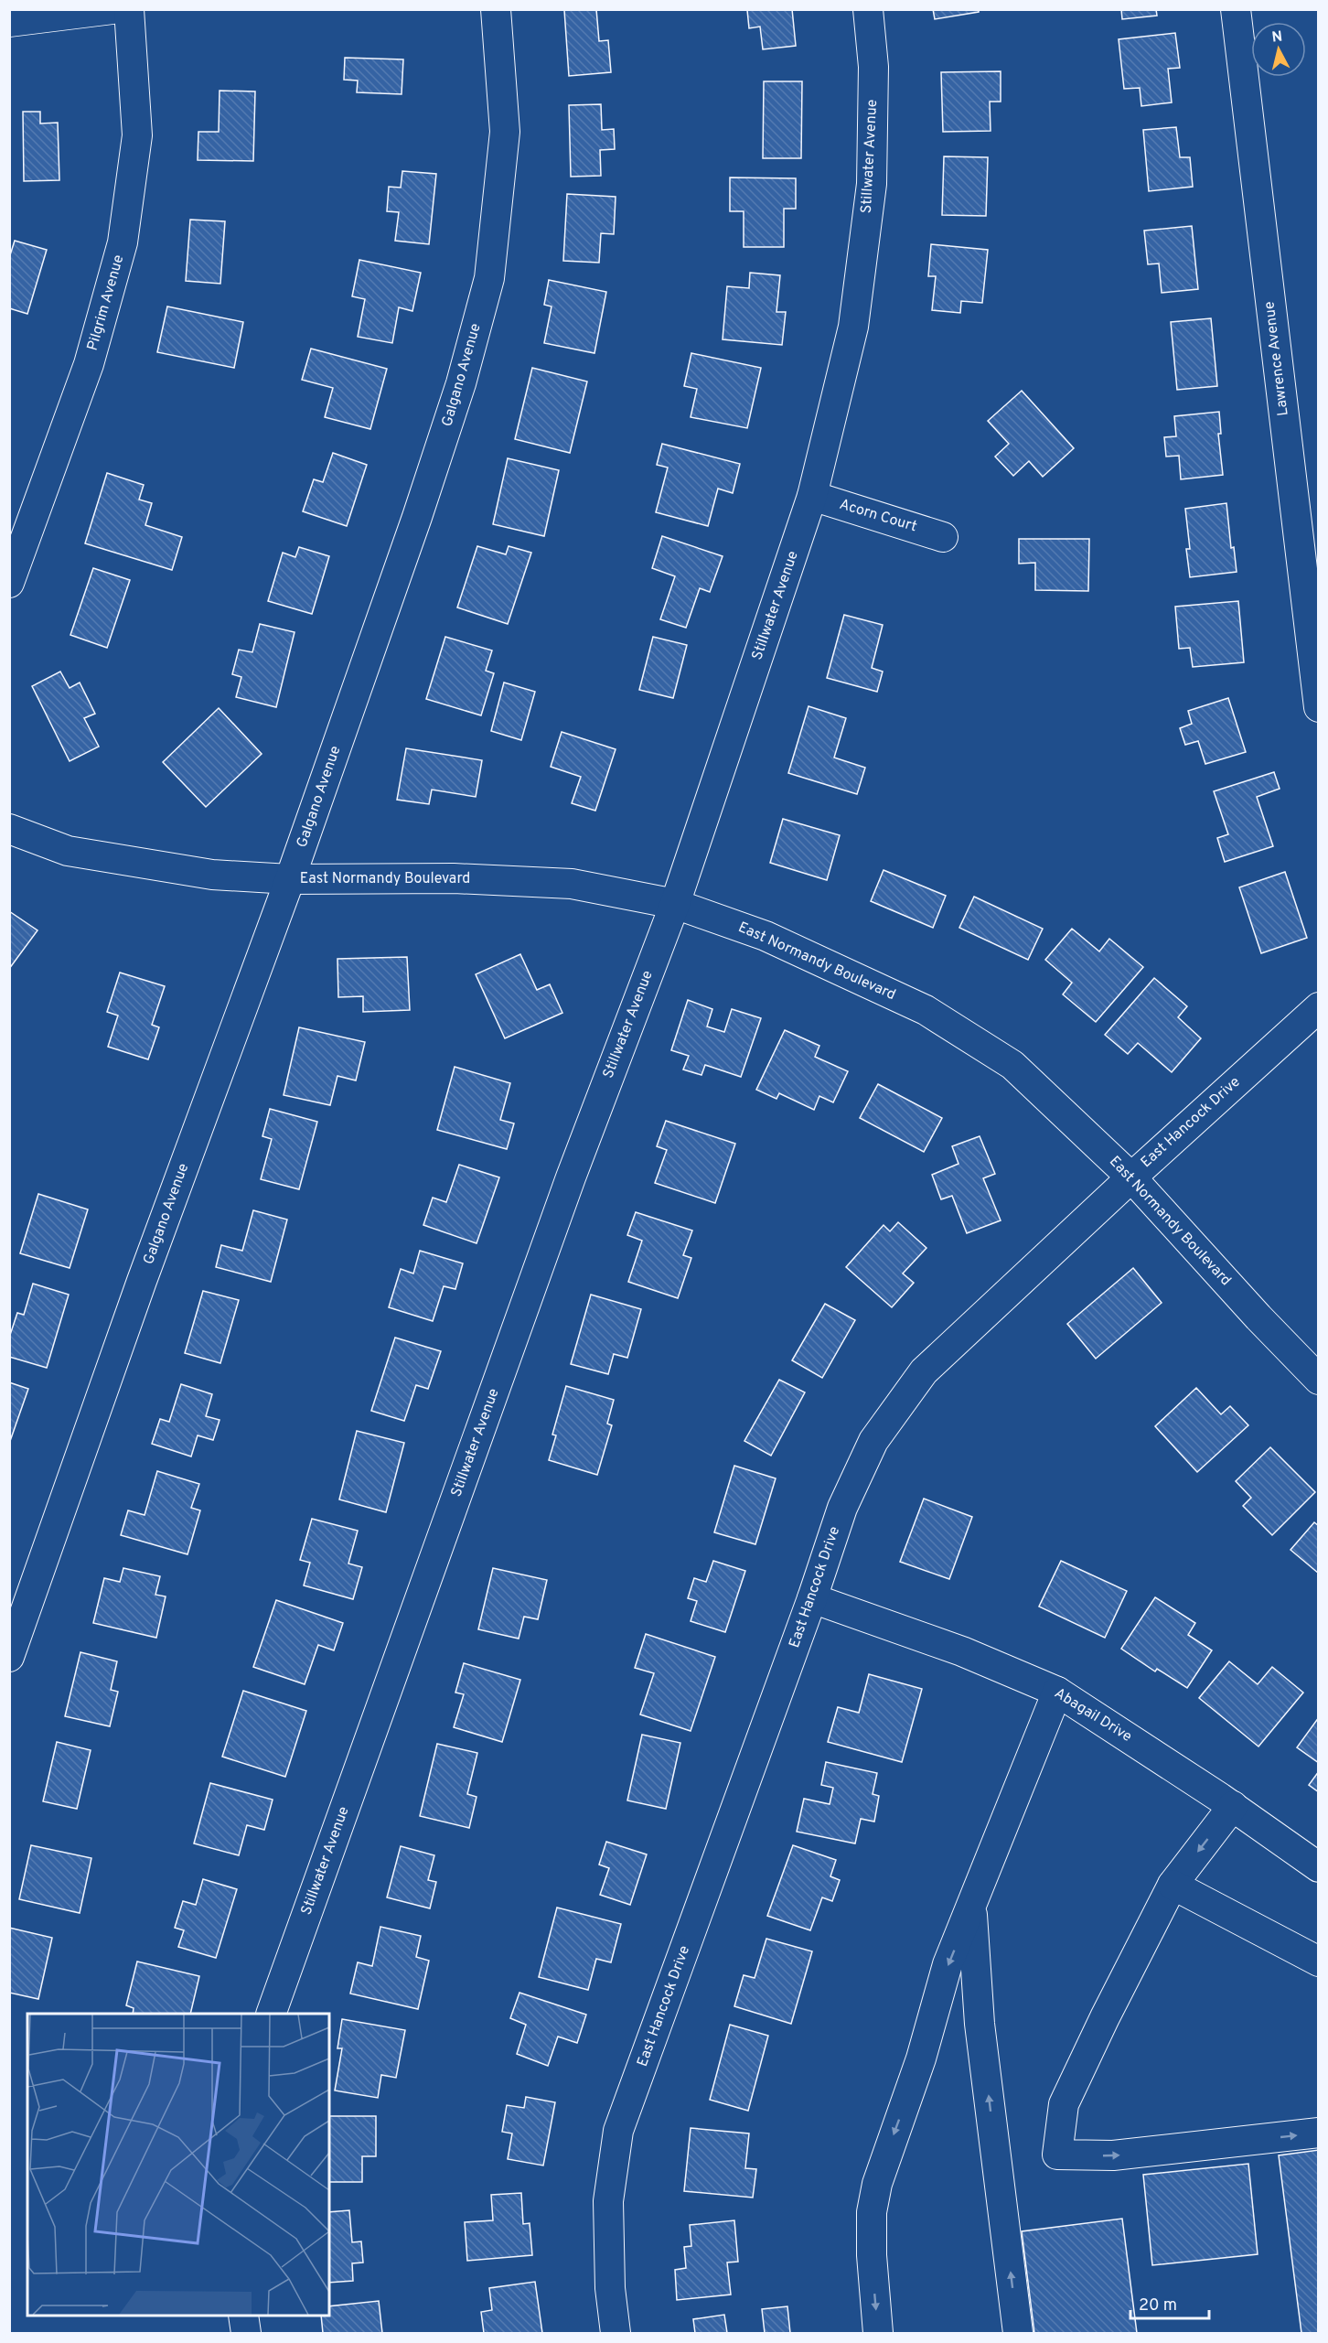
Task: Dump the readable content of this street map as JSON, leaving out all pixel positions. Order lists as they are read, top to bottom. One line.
{"streets":{"street":["Stillwater Avenue","Pilgrim Avenue","Lawrence Avenue","Galgano Avenue","Acorn Court","East Normandy Boulevard","East Hancock Drive","Abagail Drive"]},"crossings":[["Stillwater Avenue","Acorn Court"],["Stillwater Avenue","East Normandy Boulevard"],["Galgano Avenue","East Normandy Boulevard"],["East Normandy Boulevard","East Hancock Drive"],["East Hancock Drive","Abagail Drive"]],"scale_bar":"20 m","north":"top"}
